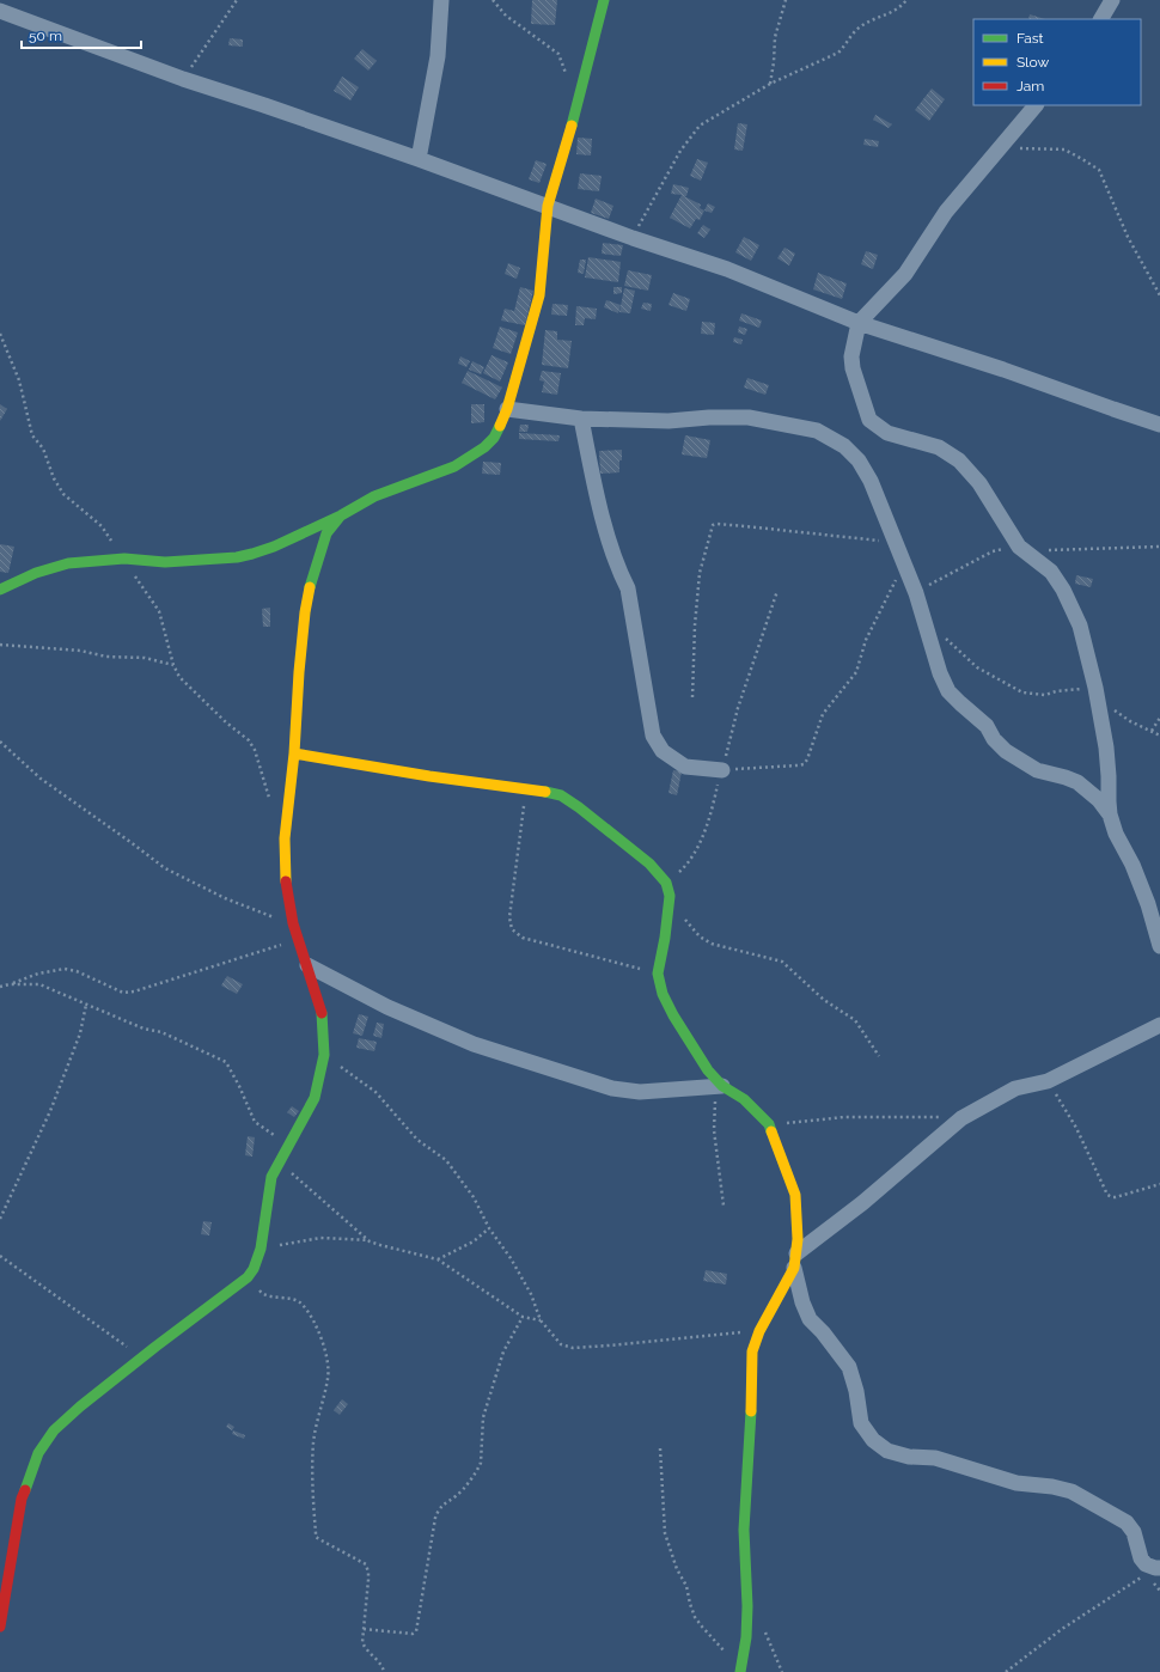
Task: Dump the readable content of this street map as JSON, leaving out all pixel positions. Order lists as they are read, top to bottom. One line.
{"legend":["Fast","Slow","Jam"],"scale_bar":"50 m"}
